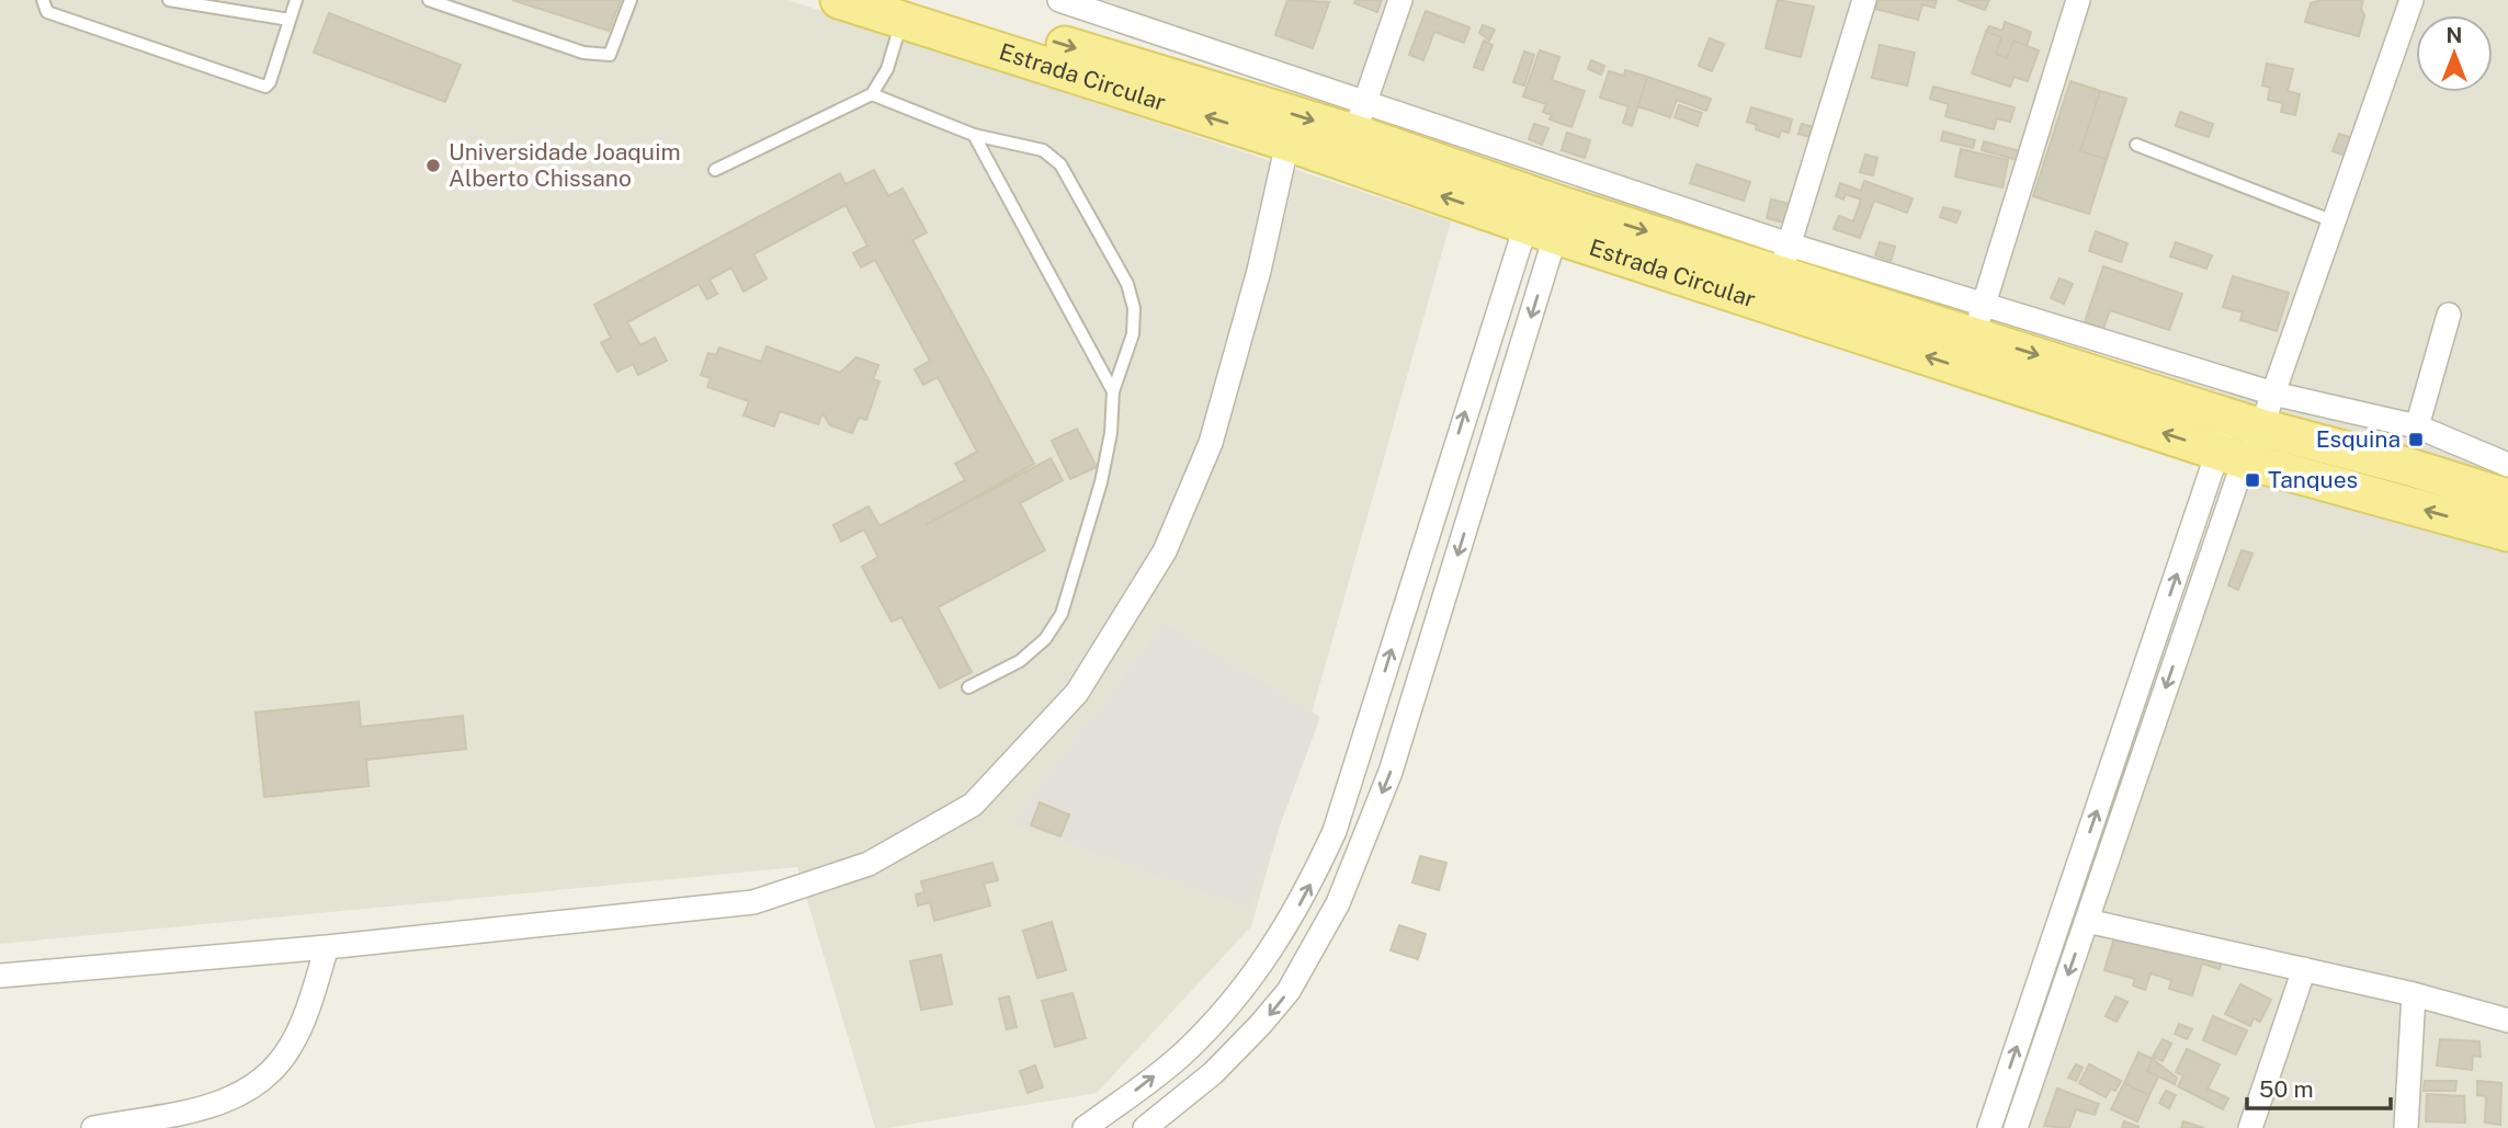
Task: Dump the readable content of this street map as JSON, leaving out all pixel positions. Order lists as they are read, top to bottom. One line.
{"streets":{"main road":["Estrada Circular"]},"places":{"other":["Universidade Joaquim Alberto Chissano"],"transit":["Esquina","Tanques"]},"scale_bar":"50 m","north":"top"}
